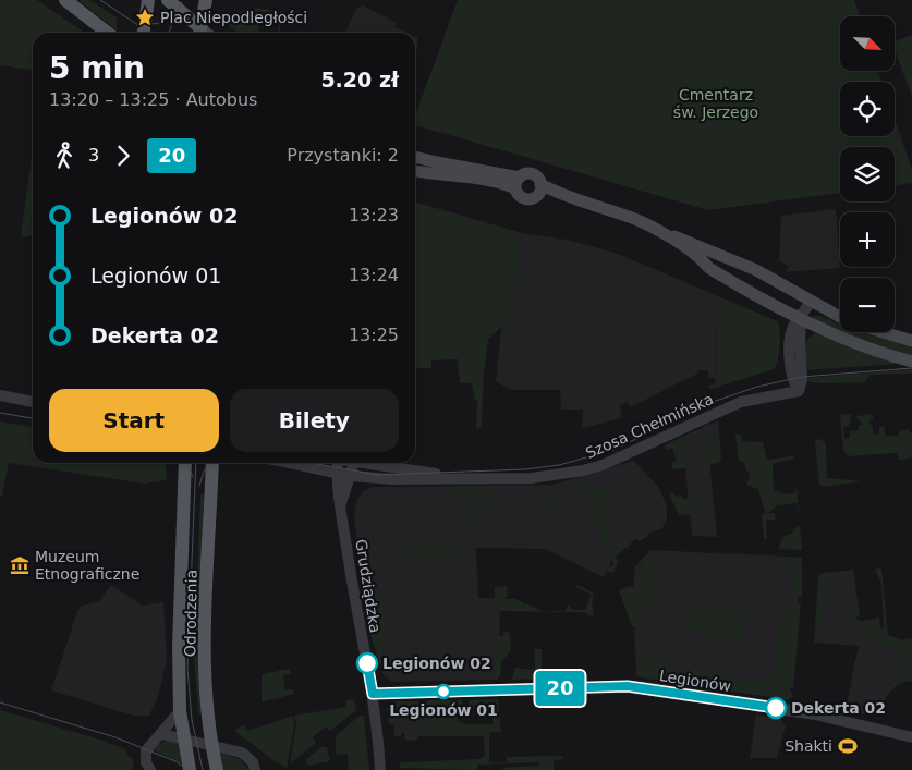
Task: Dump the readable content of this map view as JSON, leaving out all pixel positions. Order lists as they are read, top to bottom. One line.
{"streets":{"main road":["Odrodzenia"],"street":["Szosa Chełmińska","Grudziądzka","Legionów"]},"crossings":[["Szosa Chełmińska","Grudziądzka"],["Grudziądzka","Legionów"]],"parks":["Cmentarz św. Jerzego"],"places":{"place":["Plac Niepodległości"],"museum":["Muzeum Etnograficzne"],"other":["Legionów 02","Legionów 01","Dekerta 02"],"sports":["Shakti"]},"lines":["bus line 20"],"north":"bottom right","page":{"on_map":"20","map_buttons":["+","−"],"heading":["5 min","13:20 – 13:25 · Autobus","5.20 zł"],"legs":["3","20","Przystanki: 2"],"list":[{"name":"Legionów 02","value":"13:23"},{"name":"Legionów 01","value":"13:24"},{"name":"Dekerta 02","value":"13:25"}],"buttons":["Start","Bilety"]}}
